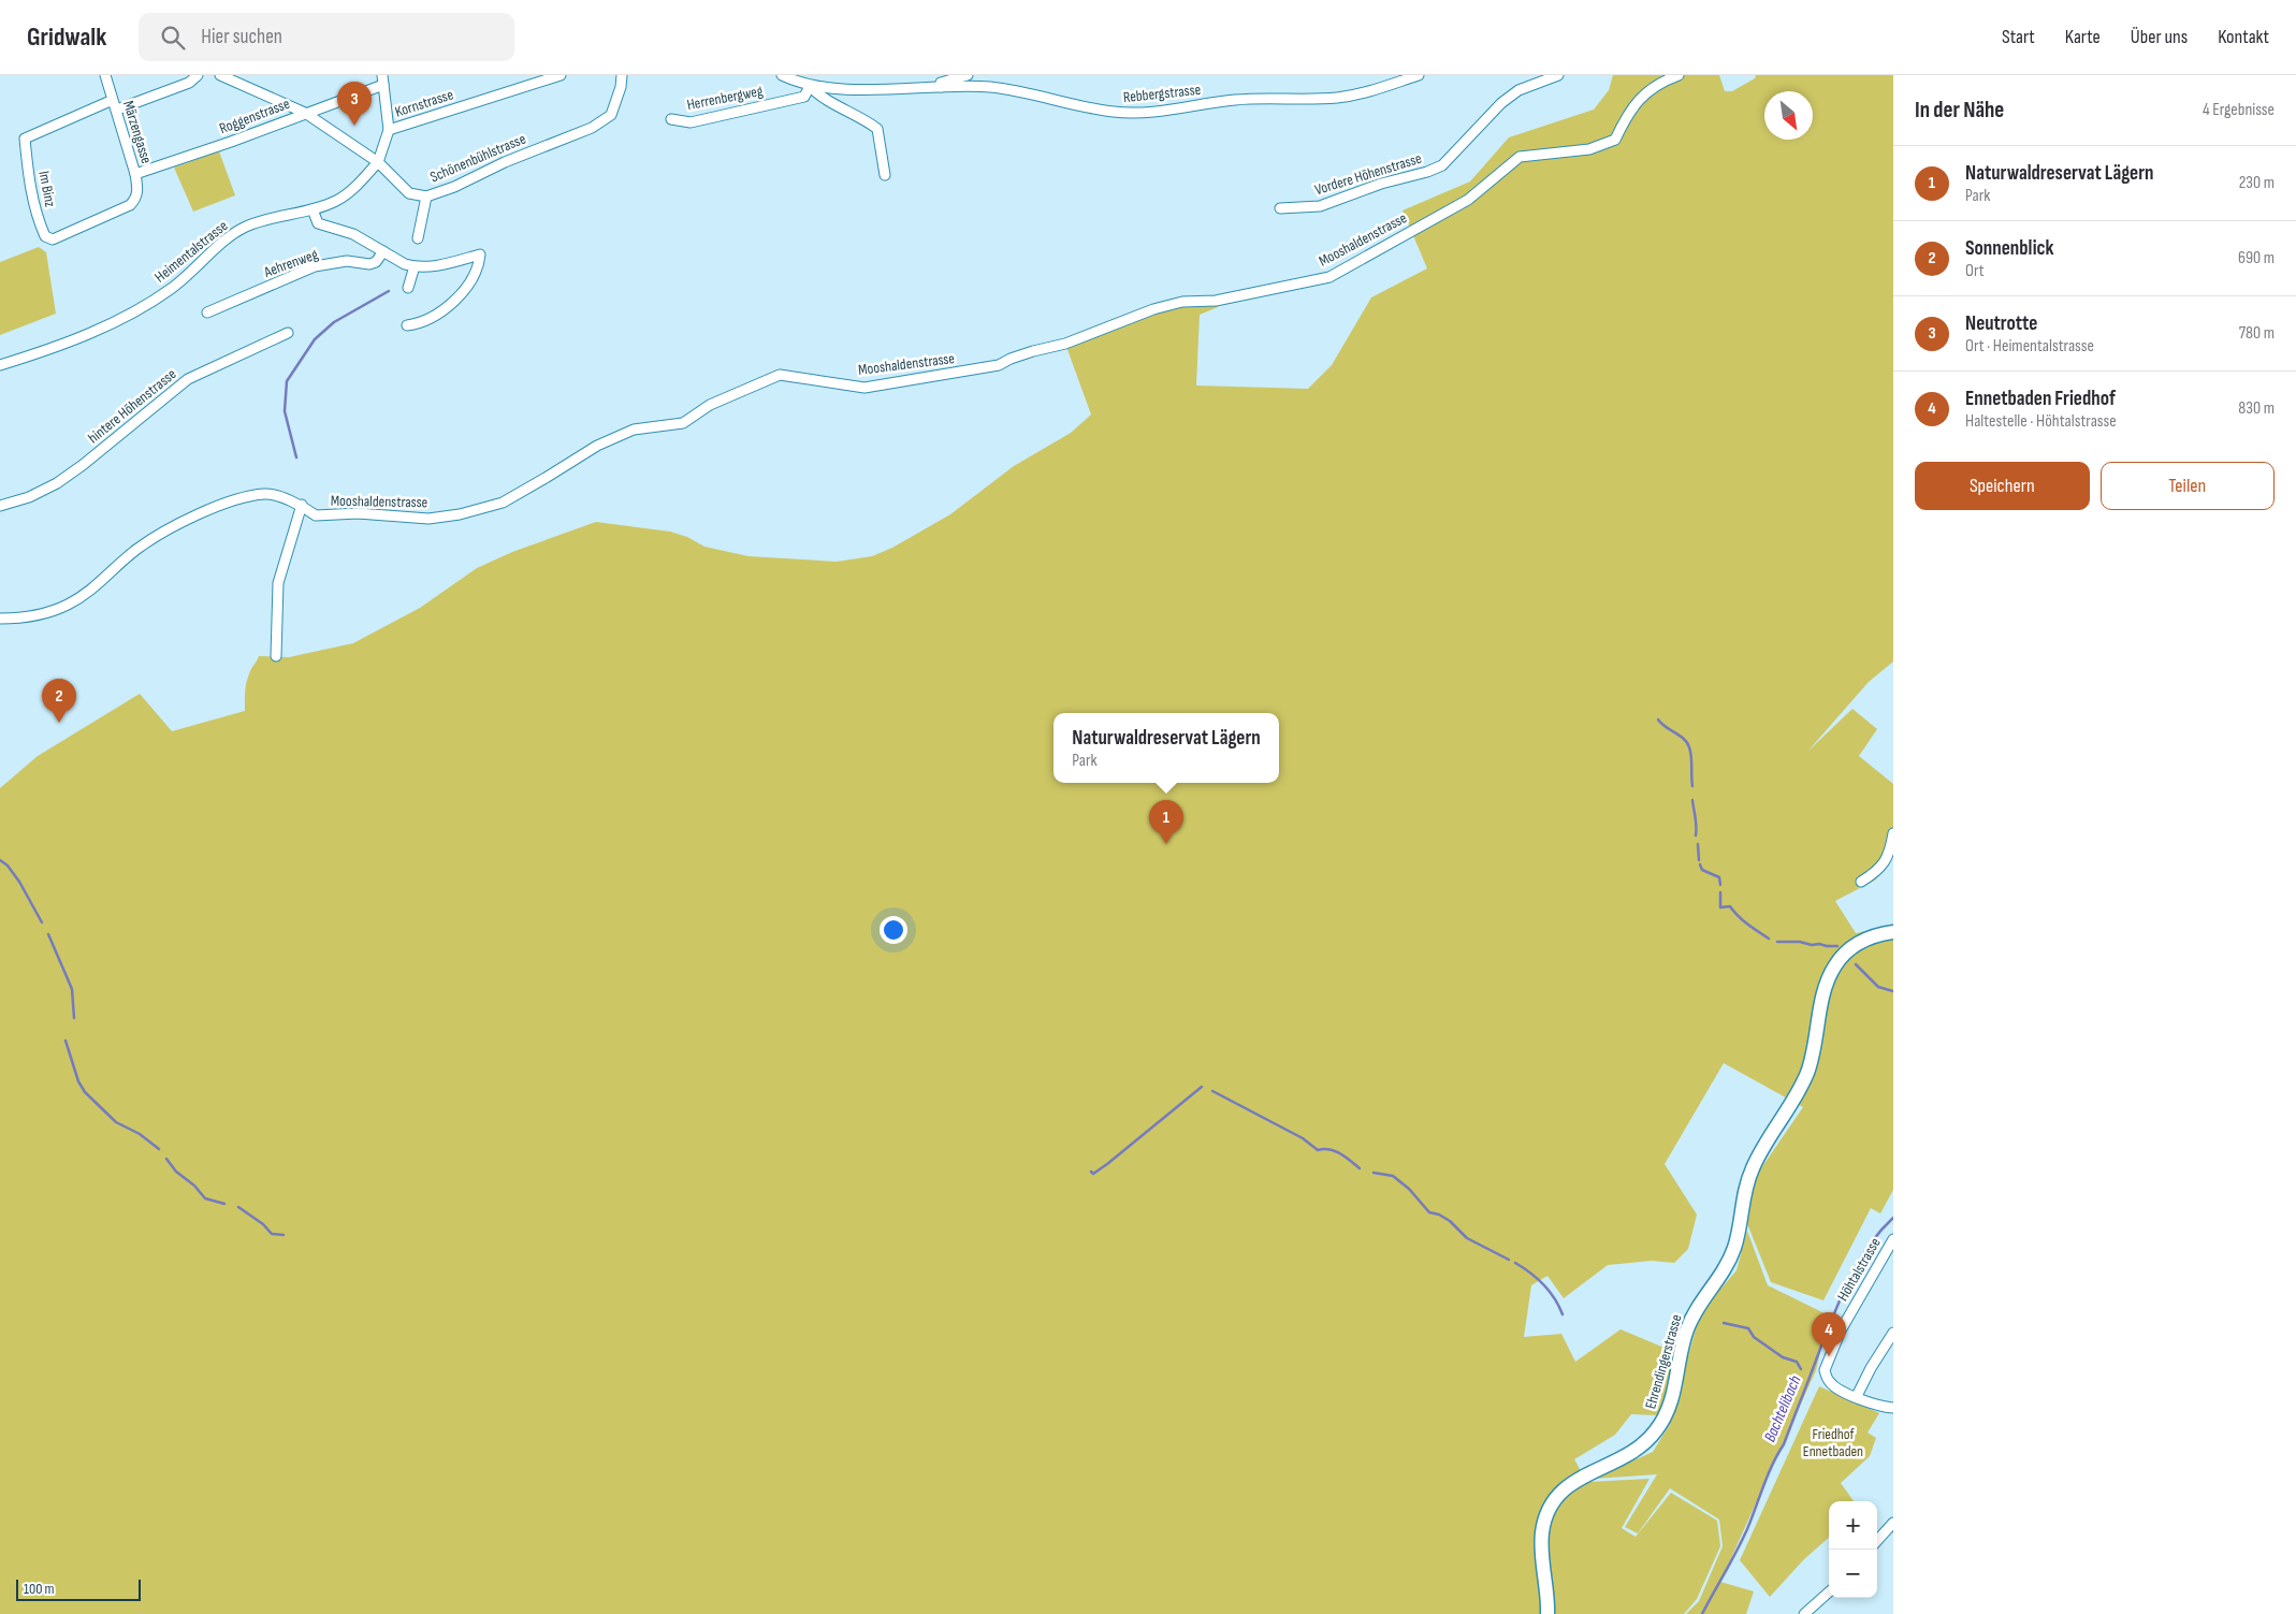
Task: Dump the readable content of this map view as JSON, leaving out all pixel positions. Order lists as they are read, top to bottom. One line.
{"streets":{"main road":["Ehrendingerstrasse"],"street":["Rebbergstrasse","Herrenbergweg","Kornstrasse","Roggenstrasse","Märzengasse","Schönenbühlstrasse","Vordere Höhenstrasse","Im Binz","Mooshaldenstrasse","Heimentalstrasse","Aehrenweg","hintere Höhenstrasse","Höhtalstrasse"]},"crossings":[["Rebbergstrasse","Herrenbergweg"],["Roggenstrasse","Märzengasse"],["Märzengasse","Im Binz"],["Schönenbühlstrasse","Heimentalstrasse"]],"water":["Bachtelibach"],"parks":["Friedhof Ennetbaden"],"scale_bar":"100 m","north":"bottom right","page":{"header":"Gridwalk","search":"Hier suchen","nav":["Start","Karte","Über uns","Kontakt"],"heading":["In der Nähe","4 Ergebnisse"],"pins":["3","2","1","4"],"list":[{"mark":"1","name":"Naturwaldreservat Lägern","note":"Park","value":"230 m"},{"mark":"2","name":"Sonnenblick","note":"Ort","value":"690 m"},{"mark":"3","name":"Neutrotte","note":"Ort · Heimentalstrasse","value":"780 m"},{"mark":"4","name":"Ennetbaden Friedhof","note":"Haltestelle · Höhtalstrasse","value":"830 m"}],"buttons":["Speichern","Teilen"],"popup":["Naturwaldreservat Lägern","Park"],"map_buttons":["+","−"],"scale":"100 m"}}
